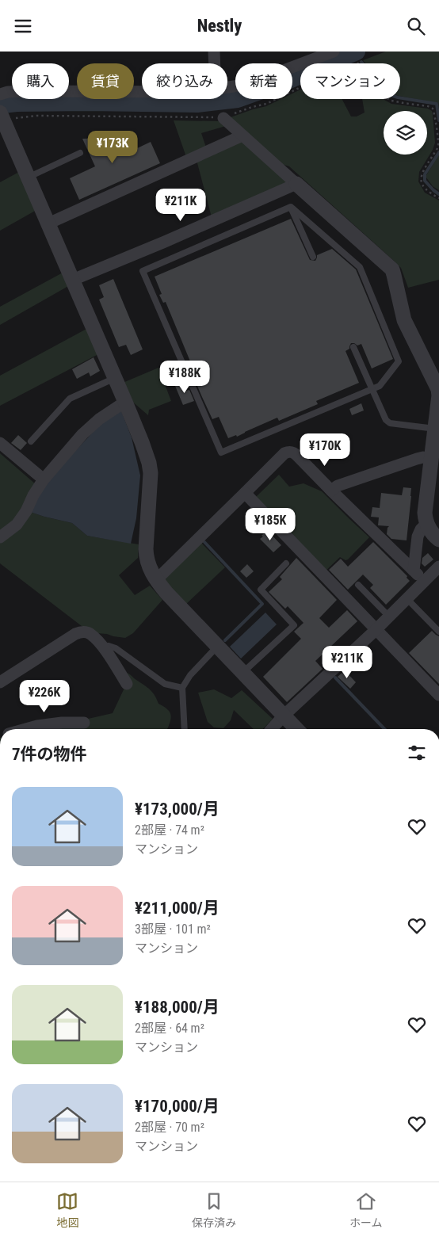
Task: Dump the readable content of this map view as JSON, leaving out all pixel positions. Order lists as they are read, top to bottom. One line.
{"page":{"header":"Nestly","chip":["購入","賃貸","絞り込み","新着","マンション"],"price":["¥173K","¥211K","¥188K","¥170K","¥185K","¥211K","¥226K"],"heading":"7件の物件","list":[{"name":"¥173,000/月","note":"2部屋 · 74 m² · マンション"},{"name":"¥211,000/月","note":"3部屋 · 101 m² · マンション"},{"name":"¥188,000/月","note":"2部屋 · 64 m² · マンション"},{"name":"¥170,000/月","note":"2部屋 · 70 m² · マンション"}],"tabs":["地図","保存済み","ホーム"]}}
